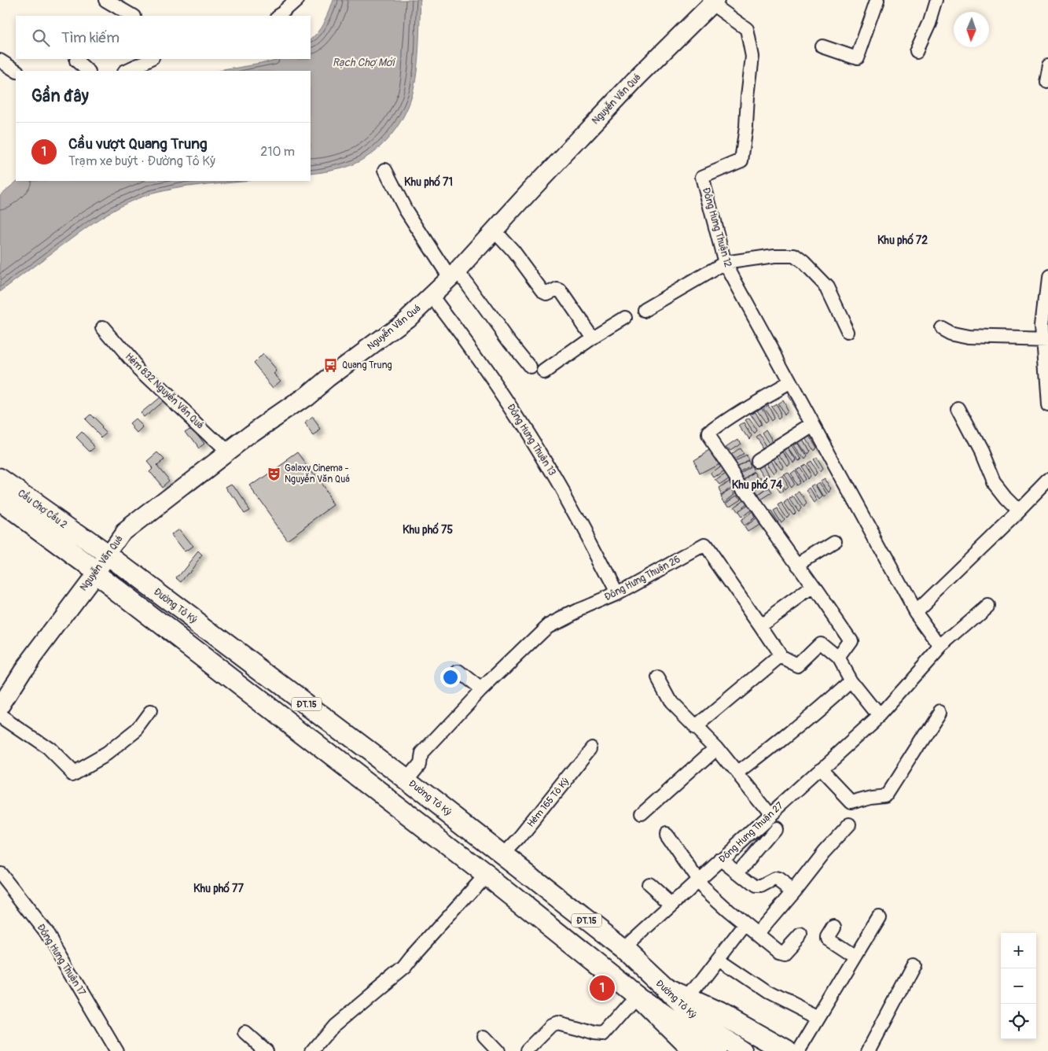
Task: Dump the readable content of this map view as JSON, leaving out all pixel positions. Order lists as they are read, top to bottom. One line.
{"streets":{"main road":["Nguyễn Văn Quá","Cầu Chợ Cầu 2","Đường Tô Ký","ĐT.15"],"street":["Đông Hưng Thuận 12","Hẻm 832 Nguyễn Văn Quá","Đông Hưng Thuận 13","Đông Hưng Thuận 26","Hẻm 165 Tô Ký","Đông Hưng Thuận 27","Đông Hưng Thuận 17"]},"crossings":[["Nguyễn Văn Quá","Đông Hưng Thuận 12"],["Nguyễn Văn Quá","Hẻm 832 Nguyễn Văn Quá"],["Nguyễn Văn Quá","Đông Hưng Thuận 13"],["Nguyễn Văn Quá","Đường Tô Ký"],["Đông Hưng Thuận 12","Đông Hưng Thuận 27"],["Đông Hưng Thuận 13","Đông Hưng Thuận 26"],["Đông Hưng Thuận 26","Đường Tô Ký"],["Đường Tô Ký","Hẻm 165 Tô Ký"],["Đường Tô Ký","Đông Hưng Thuận 27"]],"districts":["Khu phố 71","Khu phố 72","Khu phố 74","Khu phố 75","Khu phố 77"],"water":["Rạch Chợ Mới"],"places":{"bus stop":["Quang Trung"],"theatre":["Galaxy Cinema - Nguyễn Văn Quá"]},"north":"bottom","page":{"search":"Tìm kiếm","heading":"Gần đây","list":[{"mark":"1","name":"Cầu vượt Quang Trung","note":"Trạm xe buýt · Đường Tô Ký","value":"210 m"}],"map_buttons":["+","−"],"pins":"1"}}
